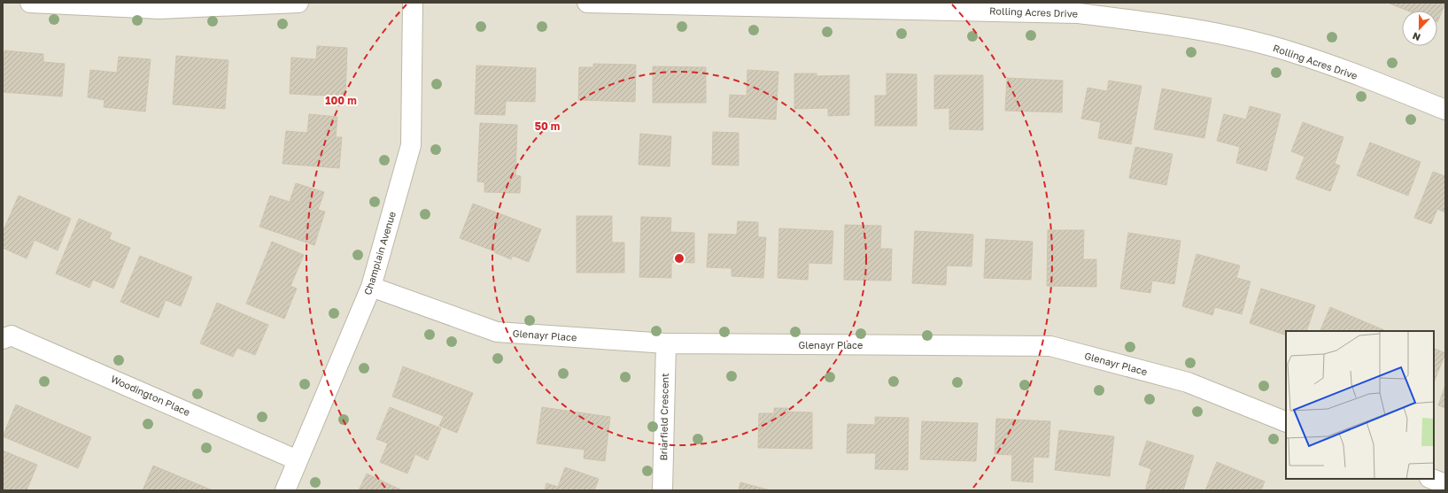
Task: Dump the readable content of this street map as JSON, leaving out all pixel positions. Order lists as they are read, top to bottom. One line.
{"streets":{"street":["Rolling Acres Drive","Champlain Avenue","Glenayr Place","Woodington Place","Briarfield Crescent"]},"crossings":[["Champlain Avenue","Glenayr Place"],["Champlain Avenue","Woodington Place"],["Glenayr Place","Briarfield Crescent"]],"north":"bottom","rings":["100 m","50 m"]}
